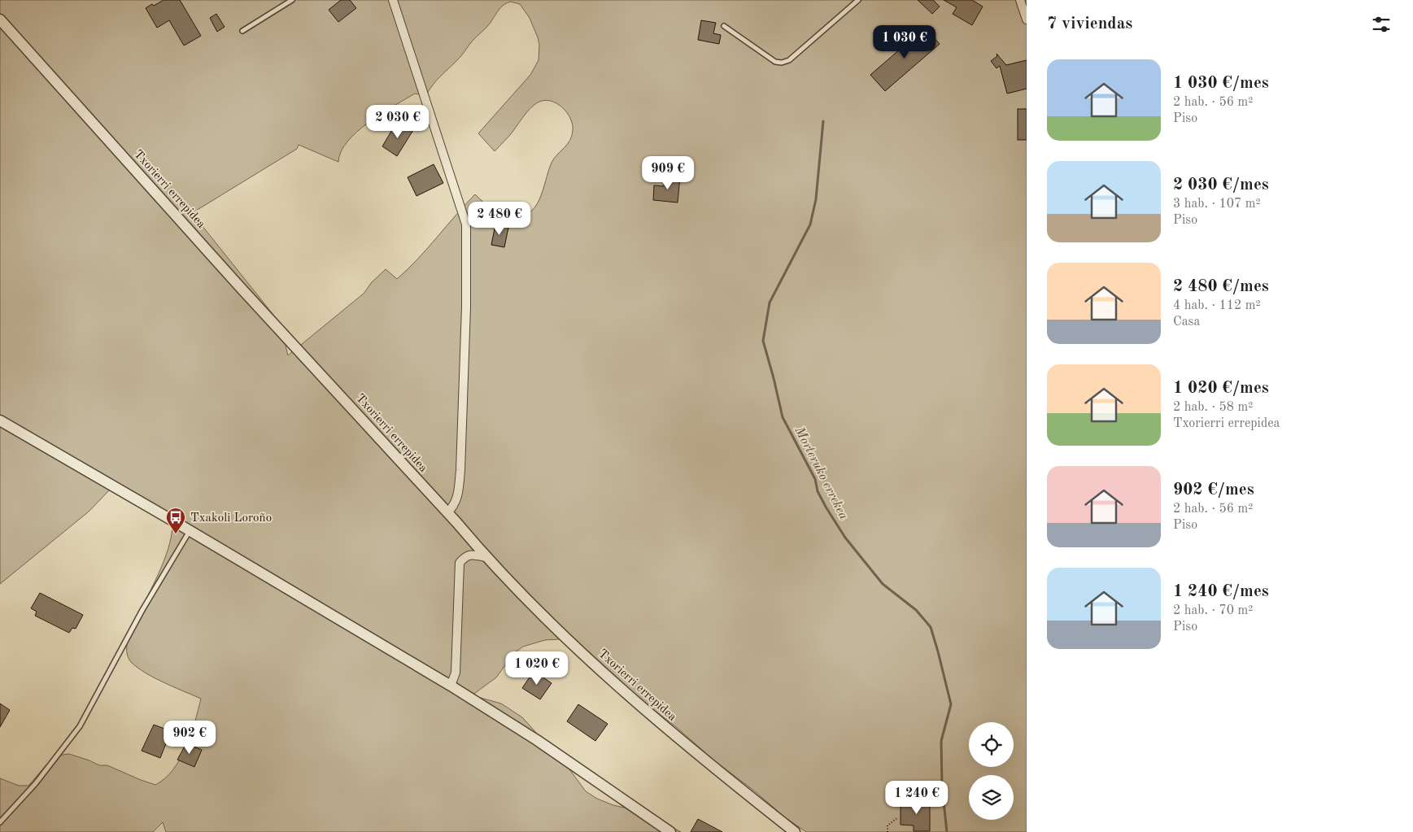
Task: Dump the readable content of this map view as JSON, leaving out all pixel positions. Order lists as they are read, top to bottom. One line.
{"streets":{"street":["Txorierri errepidea"]},"water":["Morteruko errekea"],"places":{"bus stop":["Txakoli Loroño"]},"page":{"heading":"7 viviendas","price":["1 030 €","2 030 €","909 €","2 480 €","1 020 €","902 €","1 240 €"],"list":[{"name":"1 030 €/mes","note":"2 hab. · 56 m² · Piso"},{"name":"2 030 €/mes","note":"3 hab. · 107 m² · Piso"},{"name":"2 480 €/mes","note":"4 hab. · 112 m² · Casa"},{"name":"1 020 €/mes","note":"2 hab. · 58 m² · Txorierri errepidea"},{"name":"902 €/mes","note":"2 hab. · 56 m² · Piso"},{"name":"1 240 €/mes","note":"2 hab. · 70 m² · Piso"}]}}
